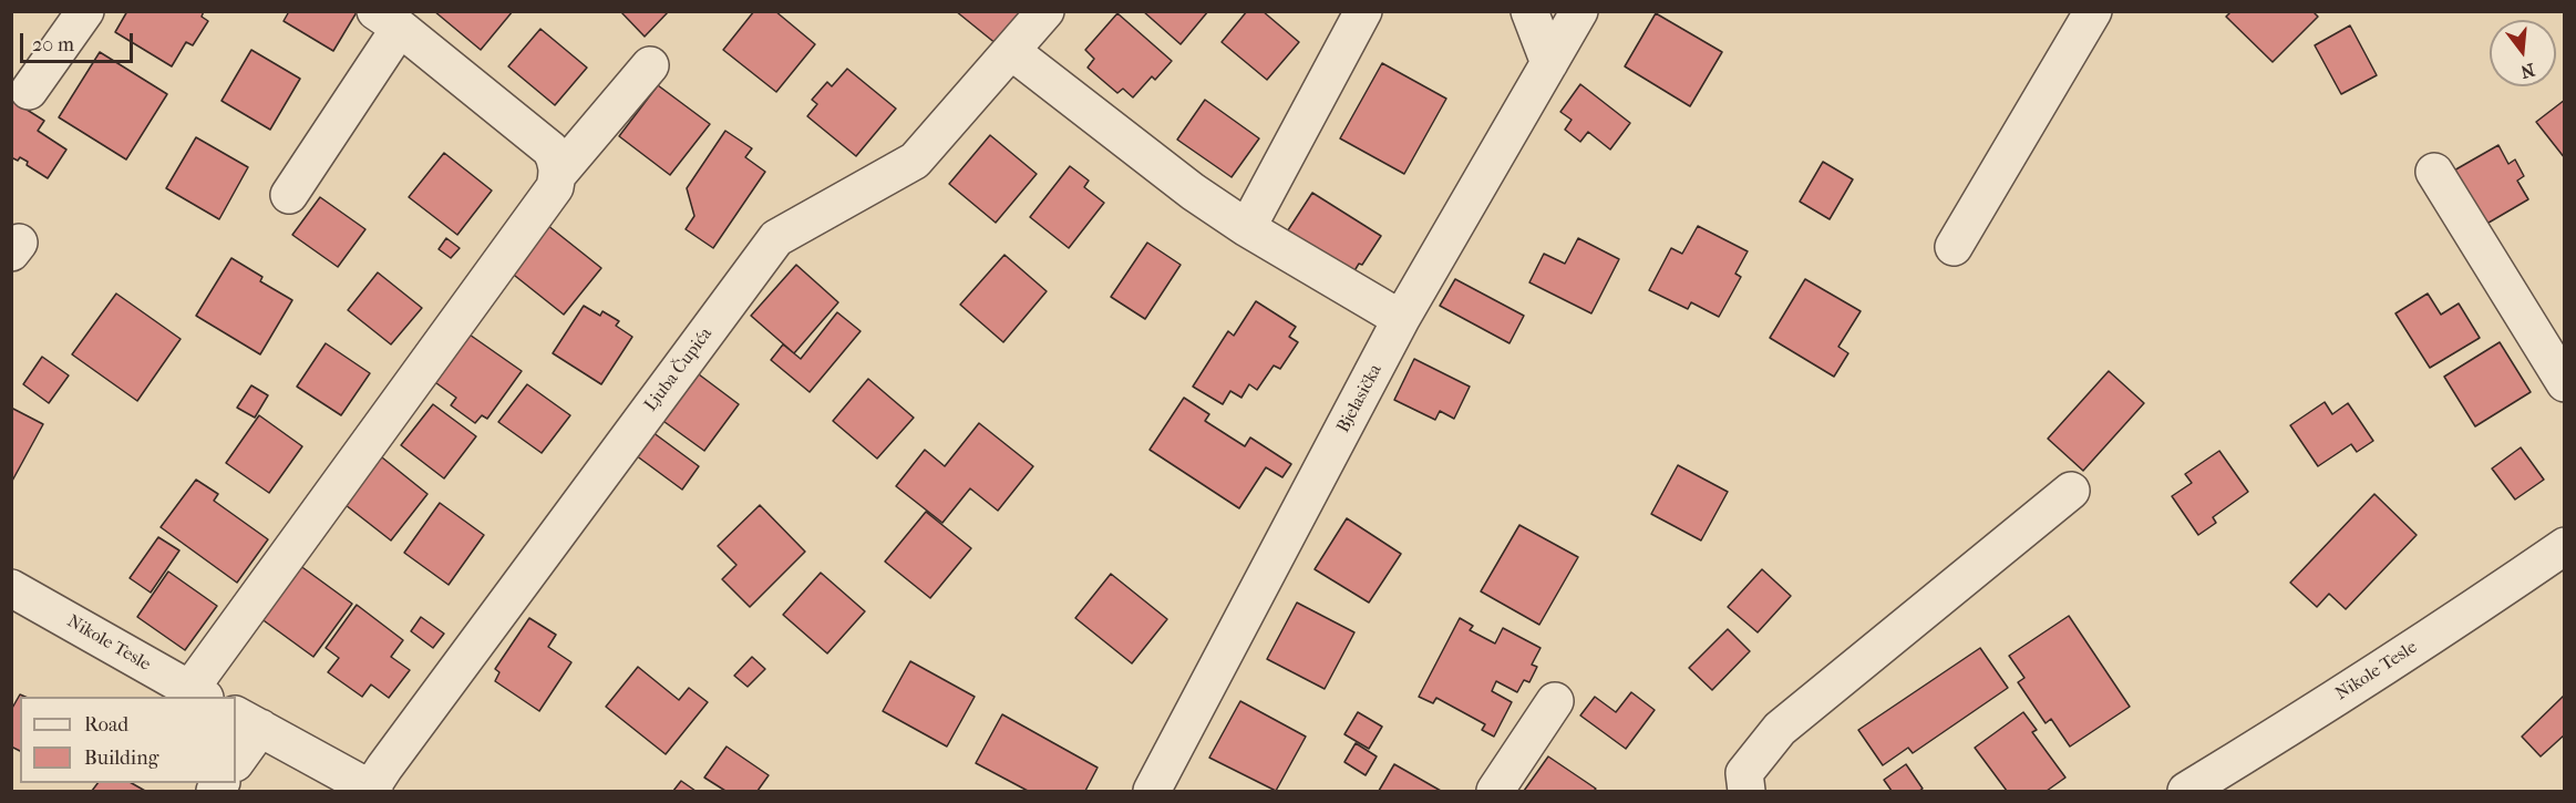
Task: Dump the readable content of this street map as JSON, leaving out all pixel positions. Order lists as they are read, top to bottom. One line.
{"streets":{"street":["Ljuba Čupića","Bjelasička","Nikole Tesle"]},"legend":["Road","Building"],"scale_bar":"20 m","north":"bottom"}
